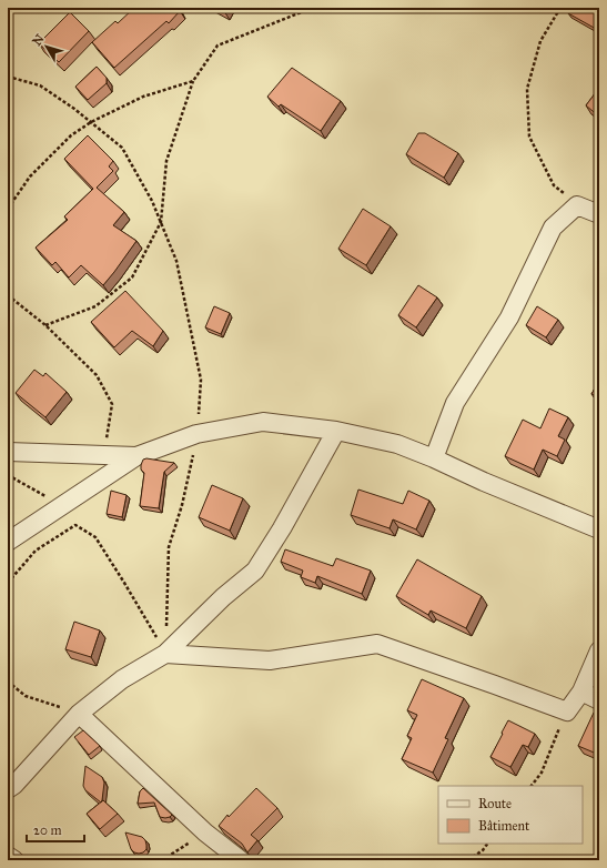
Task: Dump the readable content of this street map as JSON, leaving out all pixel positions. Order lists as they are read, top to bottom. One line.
{"legend":["Route","Bâtiment"],"scale_bar":"20 m","north":"top left"}
